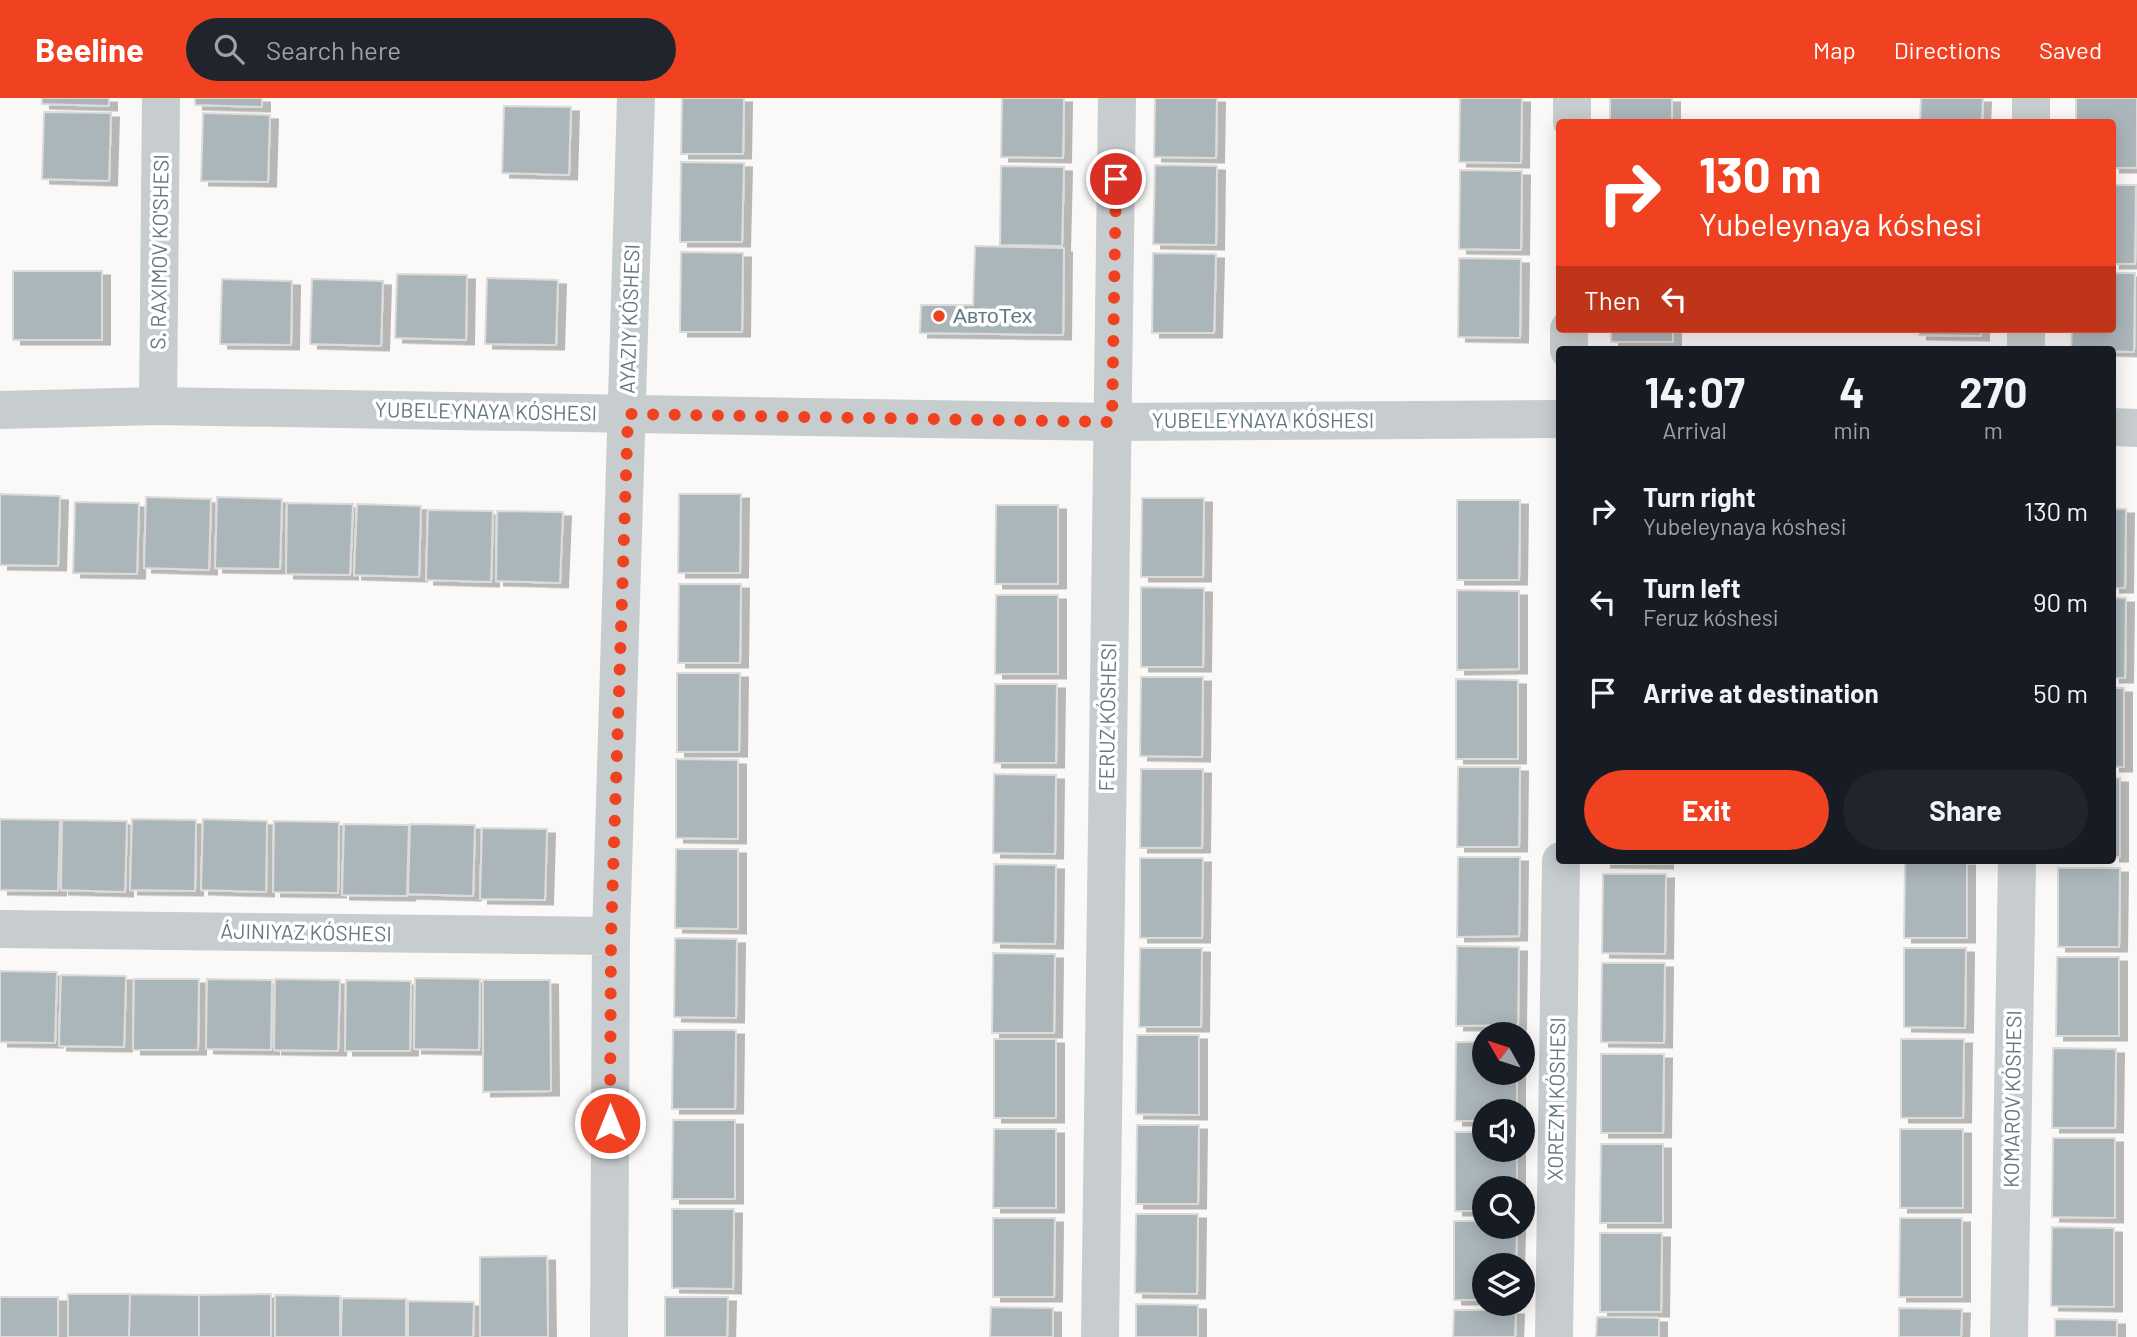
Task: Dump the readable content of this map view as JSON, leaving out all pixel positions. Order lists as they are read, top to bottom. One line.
{"streets":{"street":["S. RAXIMOV KO'SHESI","AYAZIY KÓSHESI","YUBELEYNAYA KÓSHESI","FERUZ KÓSHESI","ÁJINIYAZ KÓSHESI","XOREZM KÓSHESI","KOMAROV KÓSHESI"]},"crossings":[["S. RAXIMOV KO'SHESI","YUBELEYNAYA KÓSHESI"],["AYAZIY KÓSHESI","YUBELEYNAYA KÓSHESI"],["AYAZIY KÓSHESI","ÁJINIYAZ KÓSHESI"],["YUBELEYNAYA KÓSHESI","FERUZ KÓSHESI"]],"places":["АвтоТех"],"north":"top left","page":{"header":"Beeline","search":"Search here","nav":["Map","Directions","Saved"],"turn":["130 m","Yubeleynaya kóshesi"],"then":"Then","eta":["14:07","Arrival","4","min","270","m"],"list":[{"name":"Turn right","note":"Yubeleynaya kóshesi","value":"130 m"},{"name":"Turn left","note":"Feruz kóshesi","value":"90 m"},{"name":"Arrive at destination","value":"50 m"}],"buttons":["Exit","Share"]}}
